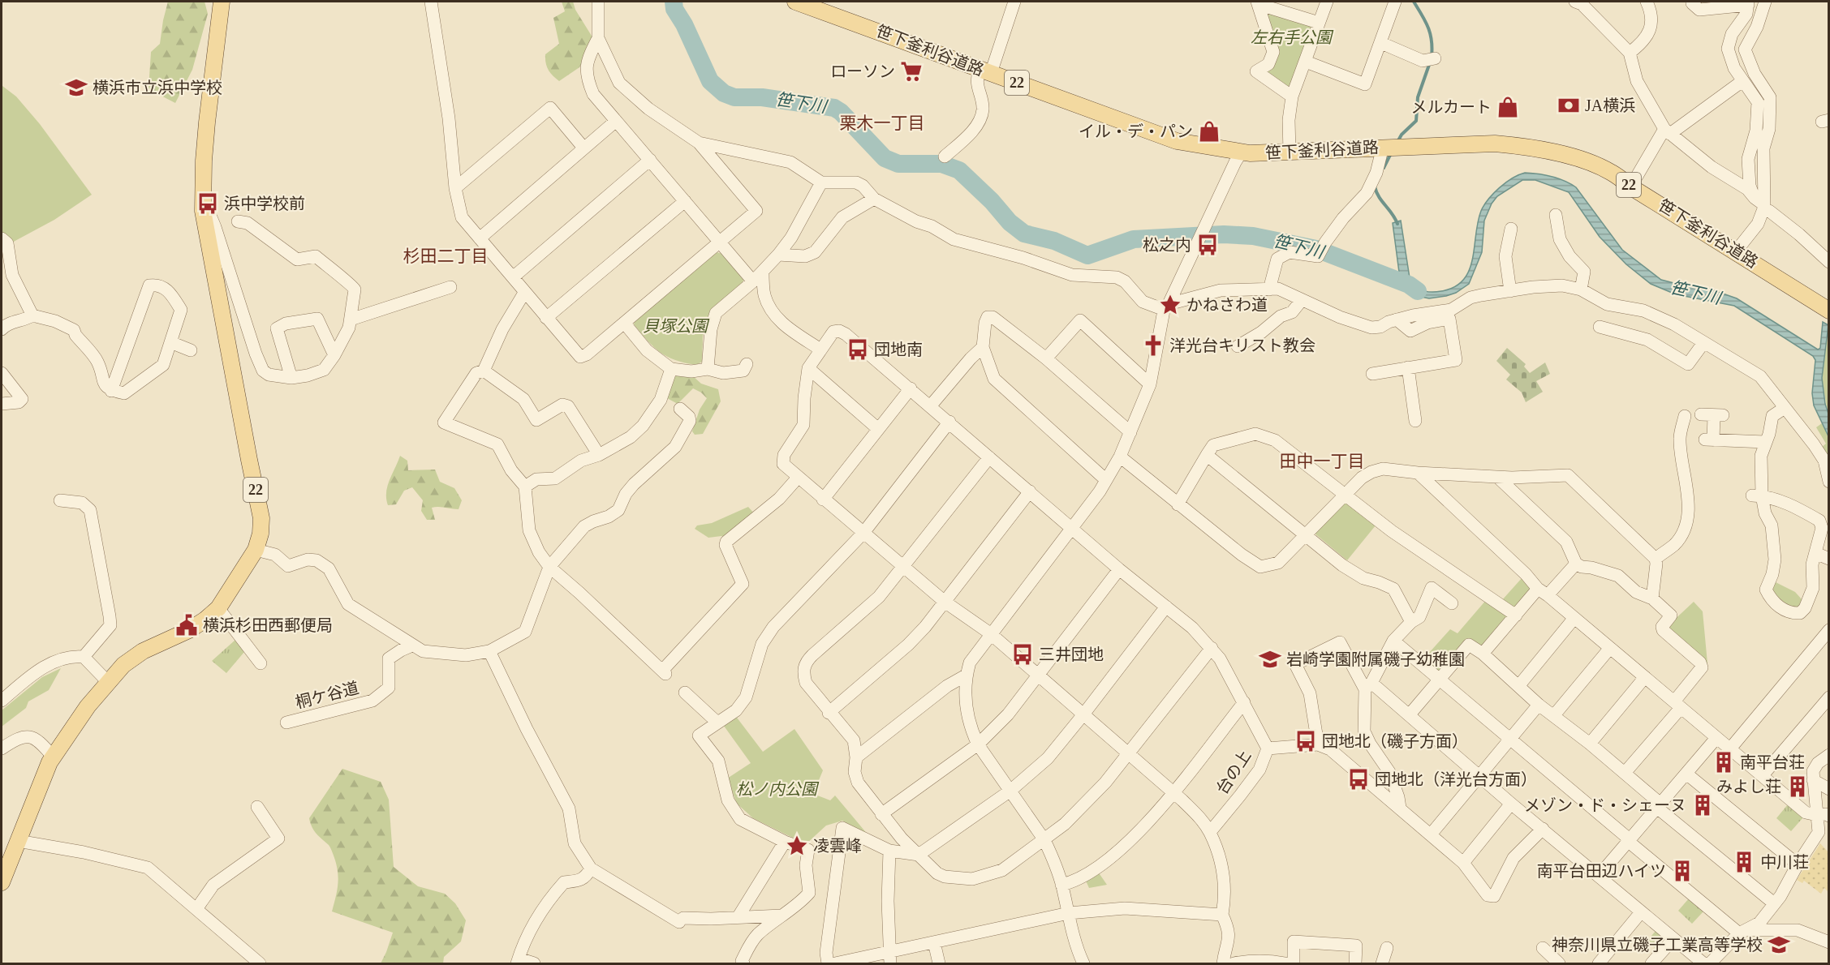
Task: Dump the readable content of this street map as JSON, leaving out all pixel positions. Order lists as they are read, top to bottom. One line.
{"streets":{"main road":["笹下釜利谷道路","22"],"street":["桐ケ谷道","台の上"]},"districts":["栗木一丁目","杉田二丁目","田中一丁目"],"water":["笹下川"],"parks":["左右手公園","貝塚公園","松ノ内公園"],"places":{"supermarket":["ローソン"],"school or university":["横浜市立浜中学校","岩崎学園附属磯子幼稚園","神奈川県立磯子工業高等学校"],"bank":["JA横浜"],"shop":["メルカート","イル・デ・パン"],"bus stop":["浜中学校前","松之内","団地南","三井団地","団地北（磯子方面）","団地北（洋光台方面）"],"place":["かねさわ道","凌雲峰"],"church":["洋光台キリスト教会"],"public building":["横浜杉田西郵便局"],"building":["南平台荘","みよし荘","メゾン・ド・シェーヌ","中川荘","南平台田辺ハイツ"]}}
